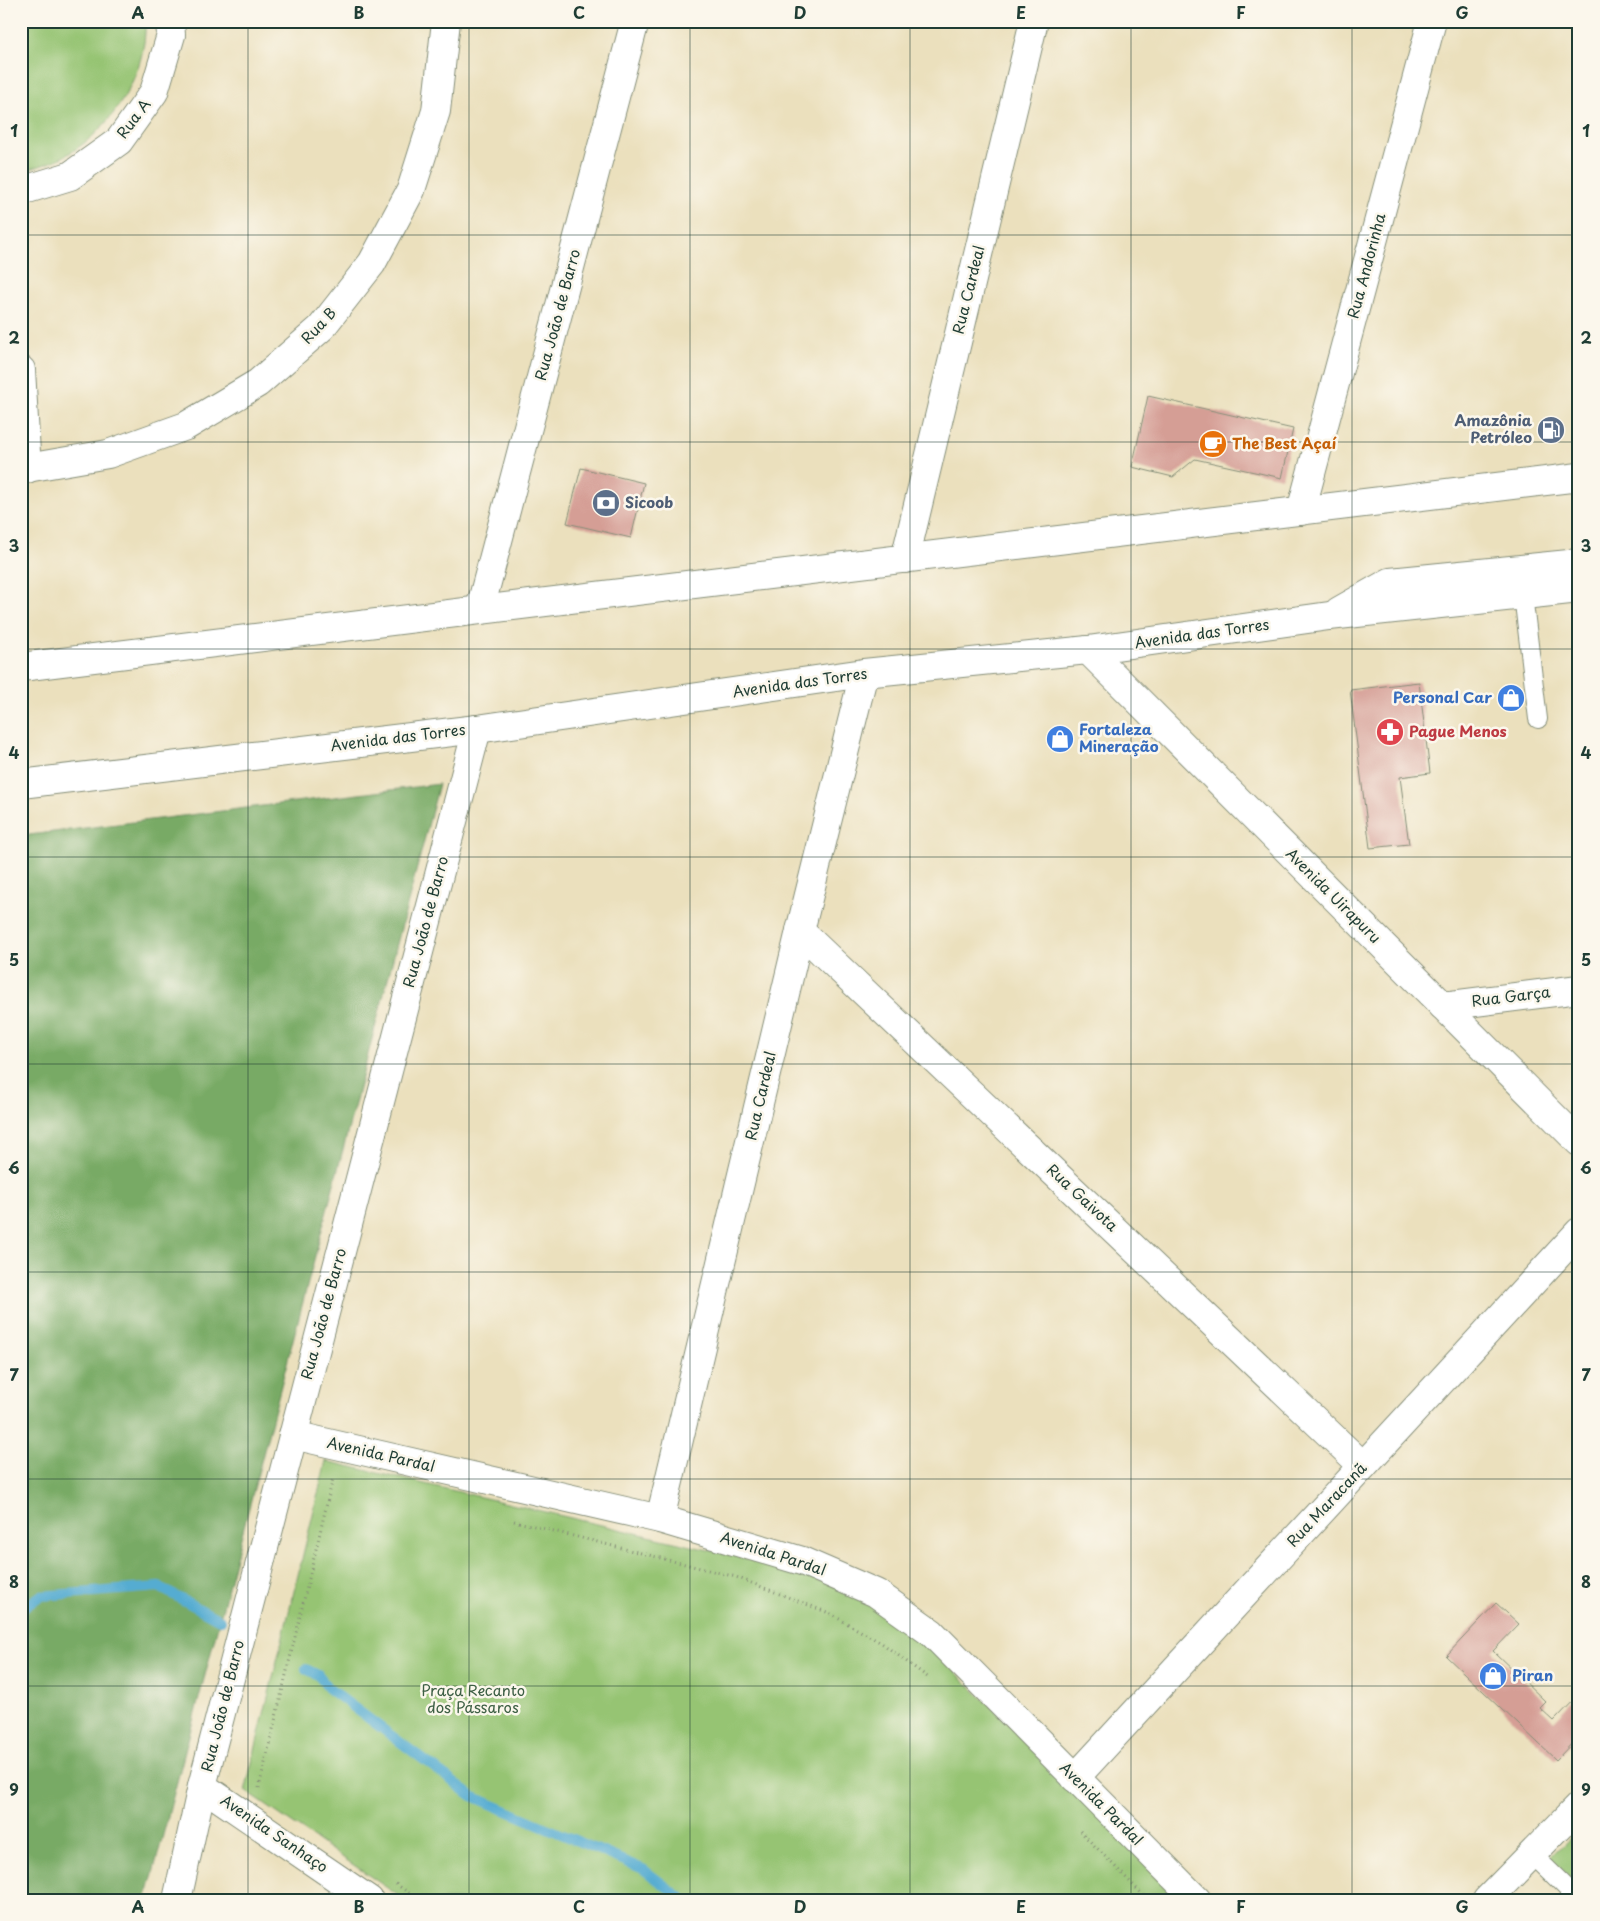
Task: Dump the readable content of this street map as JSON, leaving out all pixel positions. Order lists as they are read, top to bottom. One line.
{"streets":{"street":["Rua A","Rua Andorinha","Rua Cardeal","Rua João de Barro","Rua B","Avenida das Torres","Avenida Uirapuru","Rua Garça","Rua Gaivota","Avenida Pardal","Rua Maracanã","Avenida Sanhaço"]},"crossings":[["Rua Cardeal","Avenida das Torres"],["Rua Cardeal","Rua Gaivota"],["Rua Cardeal","Avenida Pardal"],["Rua João de Barro","Avenida das Torres"],["Rua João de Barro","Avenida Pardal"],["Rua João de Barro","Avenida Sanhaço"],["Avenida das Torres","Avenida Uirapuru"],["Avenida Uirapuru","Rua Garça"],["Rua Gaivota","Rua Maracanã"],["Avenida Pardal","Rua Maracanã"]],"parks":["Praça Recanto dos Pássaros"],"places":{"fuel station":["Amazônia Petróleo"],"cafe":["The Best Açaí"],"bank":["Sicoob"],"shop":["Personal Car","Fortaleza Mineração","Piran"],"pharmacy":["Pague Menos"]},"grid":{"columns":["A","B","C","D","E","F","G"],"rows":["1","2","3","4","5","6","7","8","9"]}}
